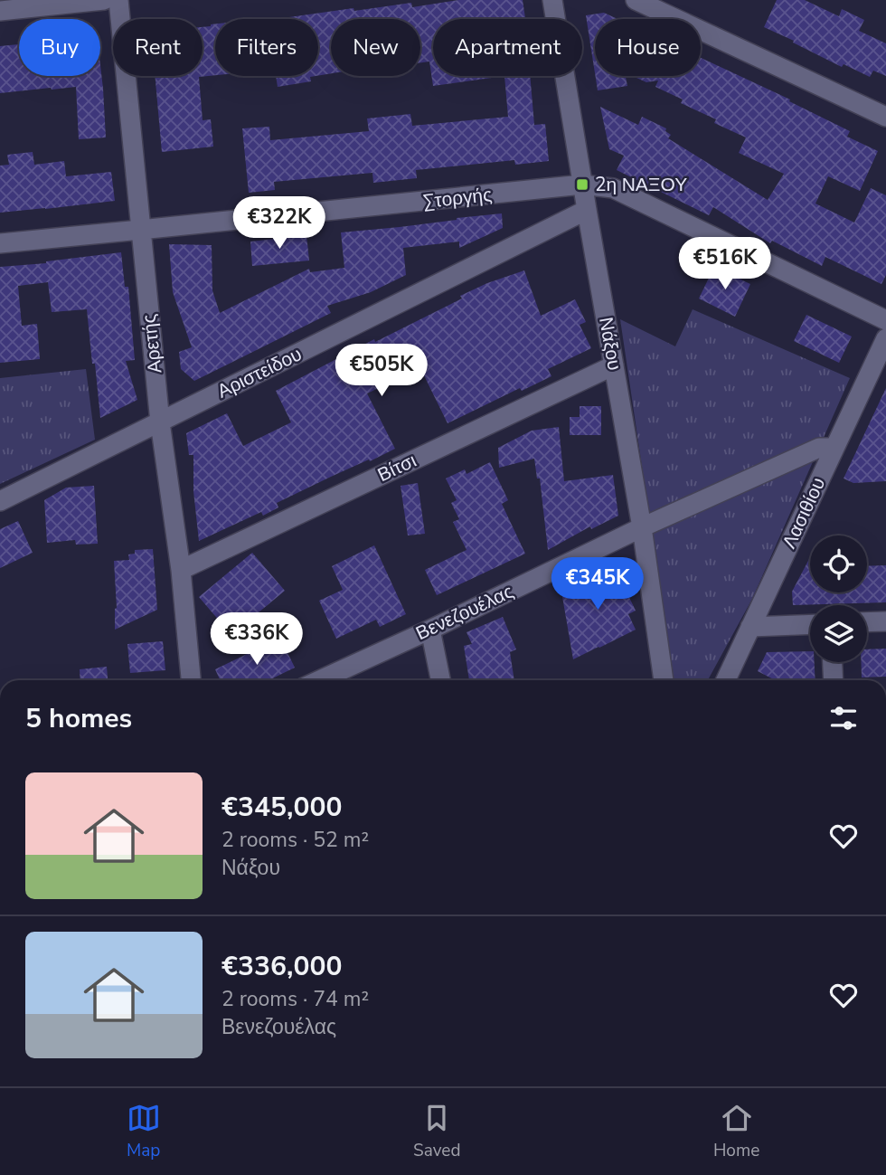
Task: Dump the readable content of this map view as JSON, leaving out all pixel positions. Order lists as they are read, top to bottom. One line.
{"streets":{"street":["Στοργής","Αρετής","Νάξου","Αριστείδου","Βίτσι","Λασιθίου","Βενεζουέλας"]},"crossings":[["Στοργής","Αρετής"],["Στοργής","Νάξου"],["Αρετής","Αριστείδου"],["Αρετής","Βίτσι"],["Νάξου","Αριστείδου"],["Νάξου","Βίτσι"],["Νάξου","Βενεζουέλας"],["Λασιθίου","Βενεζουέλας"]],"places":{"transit":["2η ΝΑΞΟΥ"]},"page":{"chip":["Buy","Rent","Filters","New","Apartment","House"],"price":["€322K","€516K","€505K","€345K","€336K"],"heading":"5 homes","list":[{"name":"€345,000","note":"2 rooms · 52 m² · Νάξου"},{"name":"€336,000","note":"2 rooms · 74 m² · Βενεζουέλας"}],"tabs":["Map","Saved","Home"]}}
